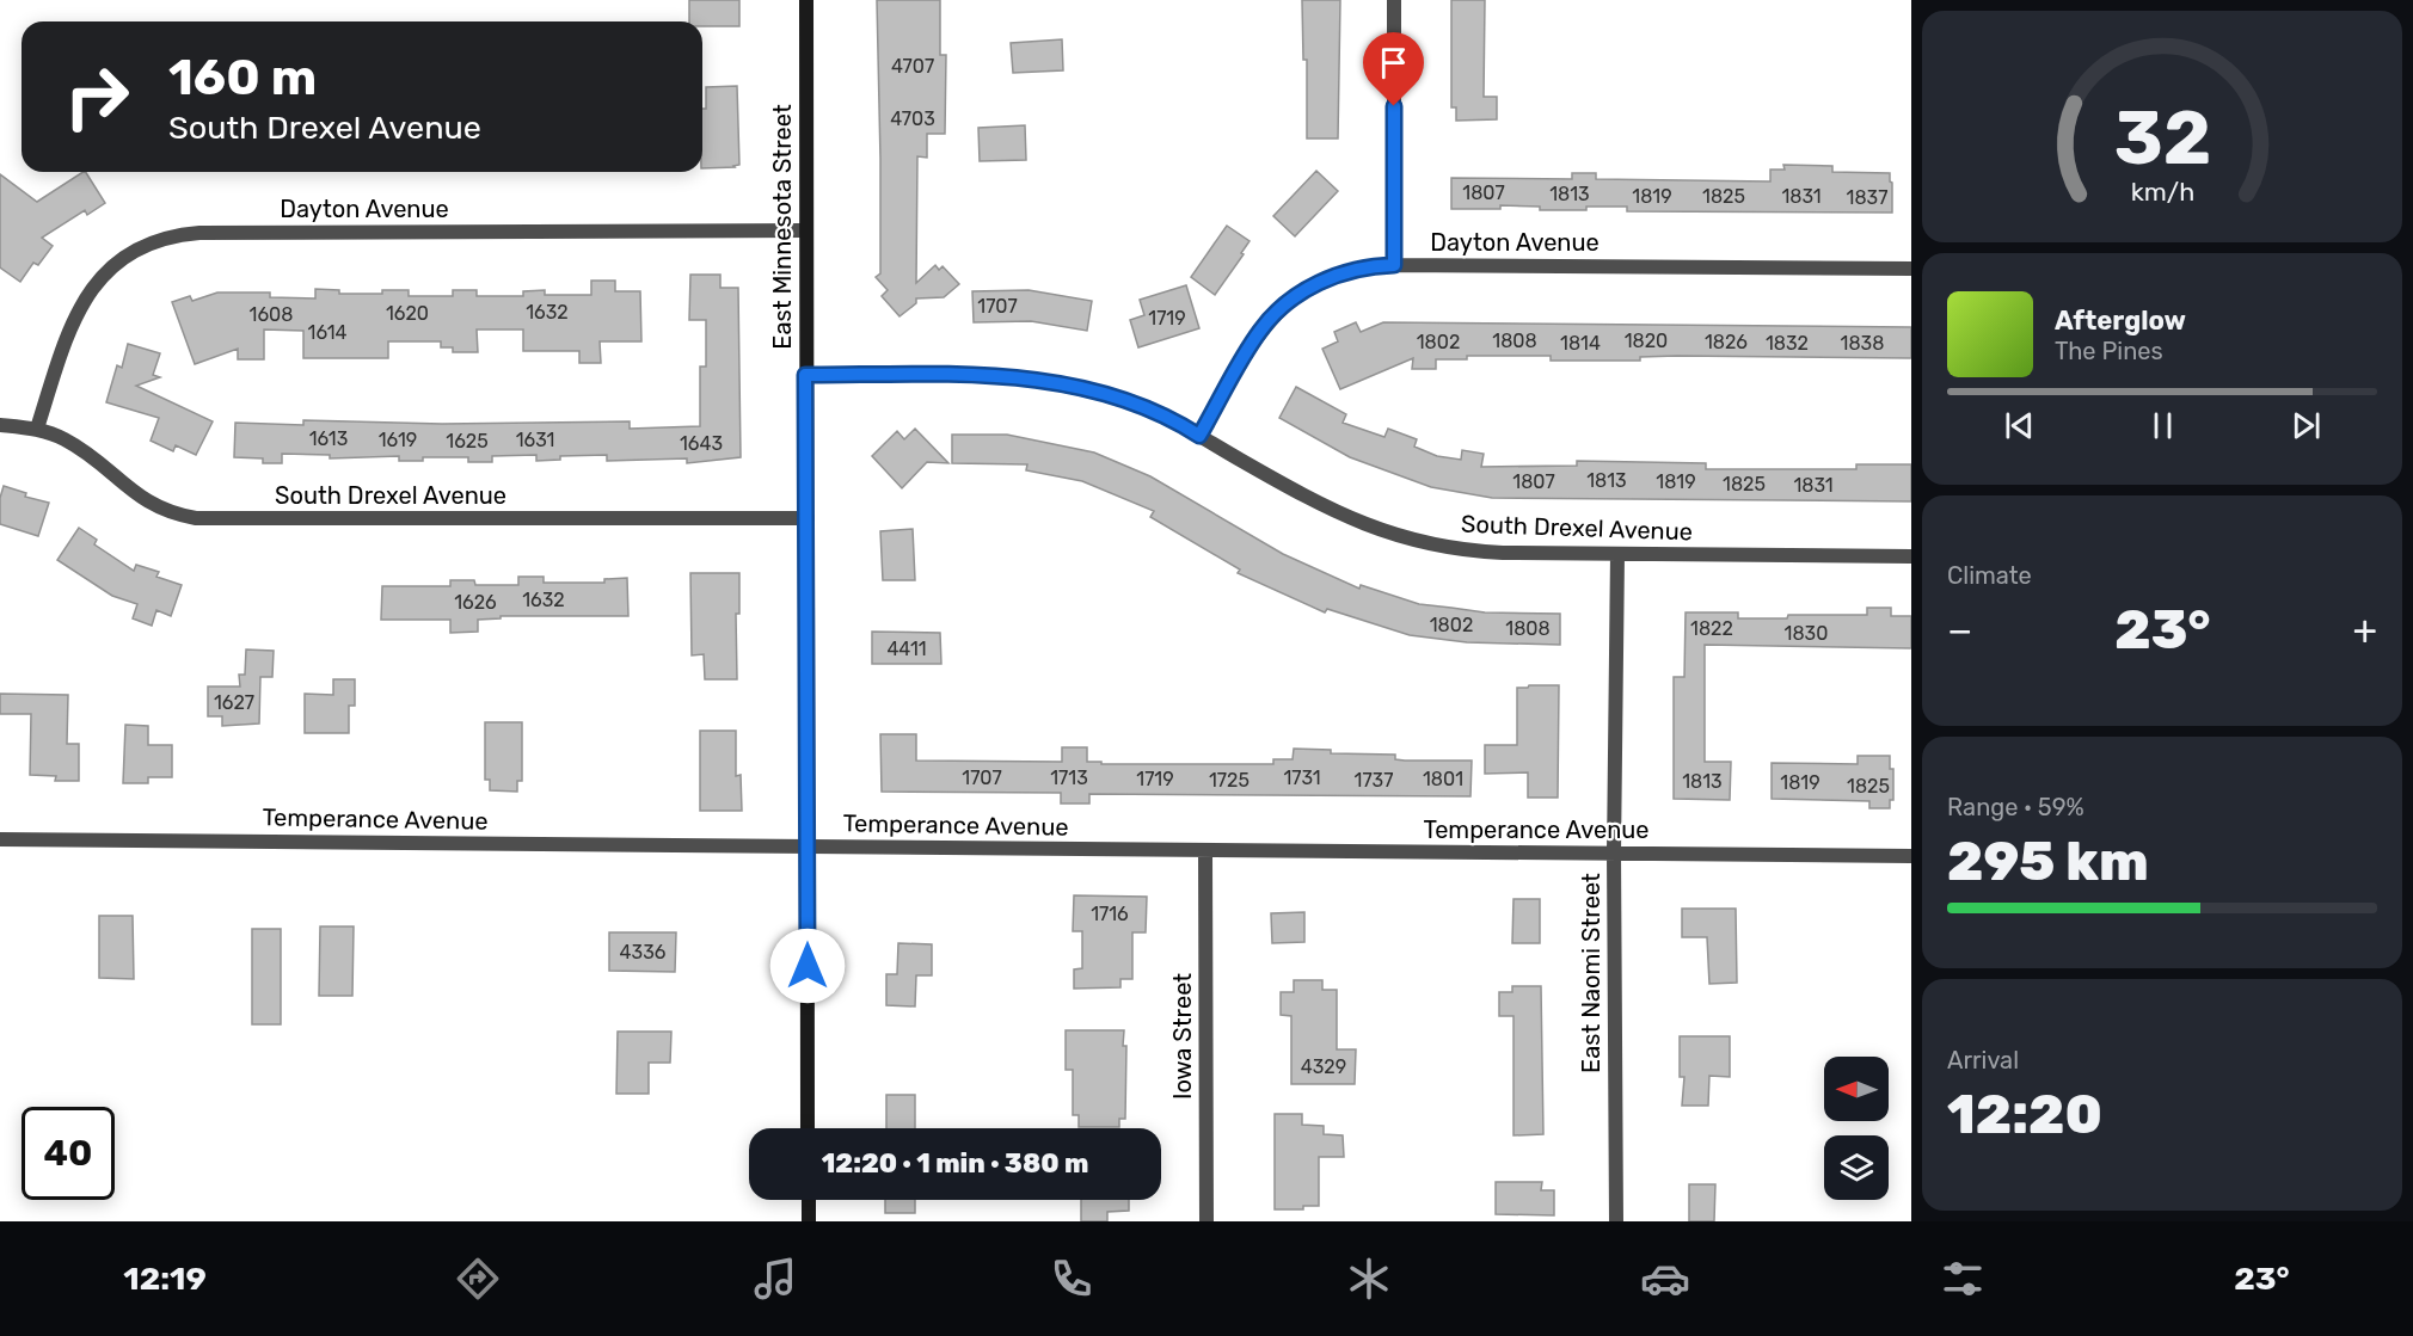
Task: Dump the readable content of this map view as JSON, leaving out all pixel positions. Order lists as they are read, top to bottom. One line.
{"streets":{"street":["Dayton Avenue","East Minnesota Street","South Drexel Avenue","Temperance Avenue","East Naomi Street","Iowa Street"]},"crossings":[["Dayton Avenue","East Minnesota Street"],["Dayton Avenue","South Drexel Avenue"],["East Minnesota Street","South Drexel Avenue"],["East Minnesota Street","Temperance Avenue"],["South Drexel Avenue","East Naomi Street"],["Temperance Avenue","East Naomi Street"],["Temperance Avenue","Iowa Street"]],"house_numbers":["4707","4703","1807","1813","1819","1825","1831","1837","1707","1632","1620","1608","1719","1614","1808","1820","1802","1826","1814","1832","1838","1613","1619","1631","1625","1643","1813","1807","1819","1825","1831","1632","1626","1802","1808","1822","1830","4411","1627","1707","1713","1731","1719","1801","1725","1737","1813","1819","1825","1716","4336","4329"],"north":"left","page":{"turn":["160 m","South Drexel Avenue"],"song":["Afterglow","The Pines"],"tile":["Climate",["Range · 59%","295 km"],["Arrival","12:20"]],"heat":["−","23°","+"],"limit":"40","trip":"12:20 · 1 min · 380 m","tabs":["12:19","23°"],"gauge":["32","km/h"]}}
